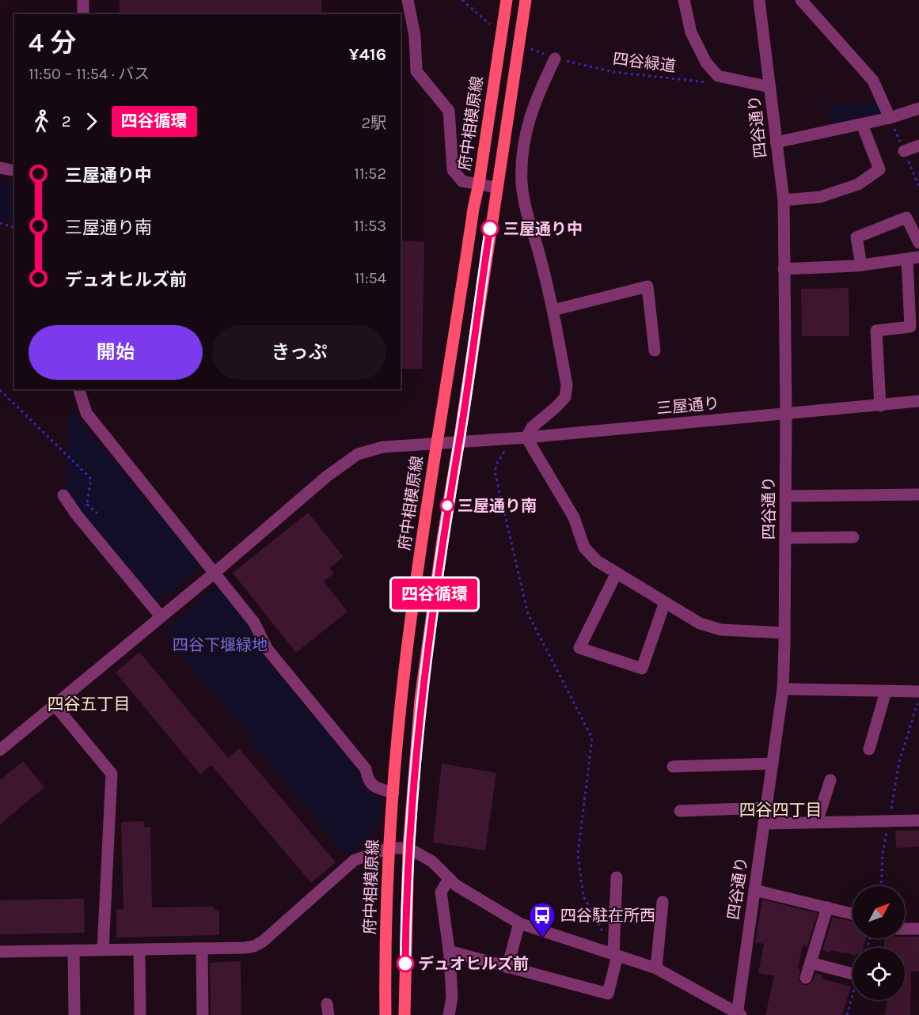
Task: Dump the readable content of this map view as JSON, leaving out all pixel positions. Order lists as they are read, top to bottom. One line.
{"streets":{"main road":["府中相模原線"],"street":["四谷通り","三屋通り"],"path":["四谷緑道"]},"crossings":[["府中相模原線","三屋通り"],["四谷通り","三屋通り"]],"districts":["四谷五丁目","四谷四丁目"],"parks":["四谷下堰緑地"],"places":{"other":["三屋通り中","三屋通り南","デュオヒルズ前"],"bus stop":["四谷駐在所西"]},"lines":["bus line 四谷循環"],"north":"top right","page":{"on_map":"四谷循環","heading":["4 分","11:50 – 11:54 · バス","¥416"],"legs":["2","四谷循環","2駅"],"list":[{"name":"三屋通り中","value":"11:52"},{"name":"三屋通り南","value":"11:53"},{"name":"デュオヒルズ前","value":"11:54"}],"buttons":["開始","きっぷ"]}}
